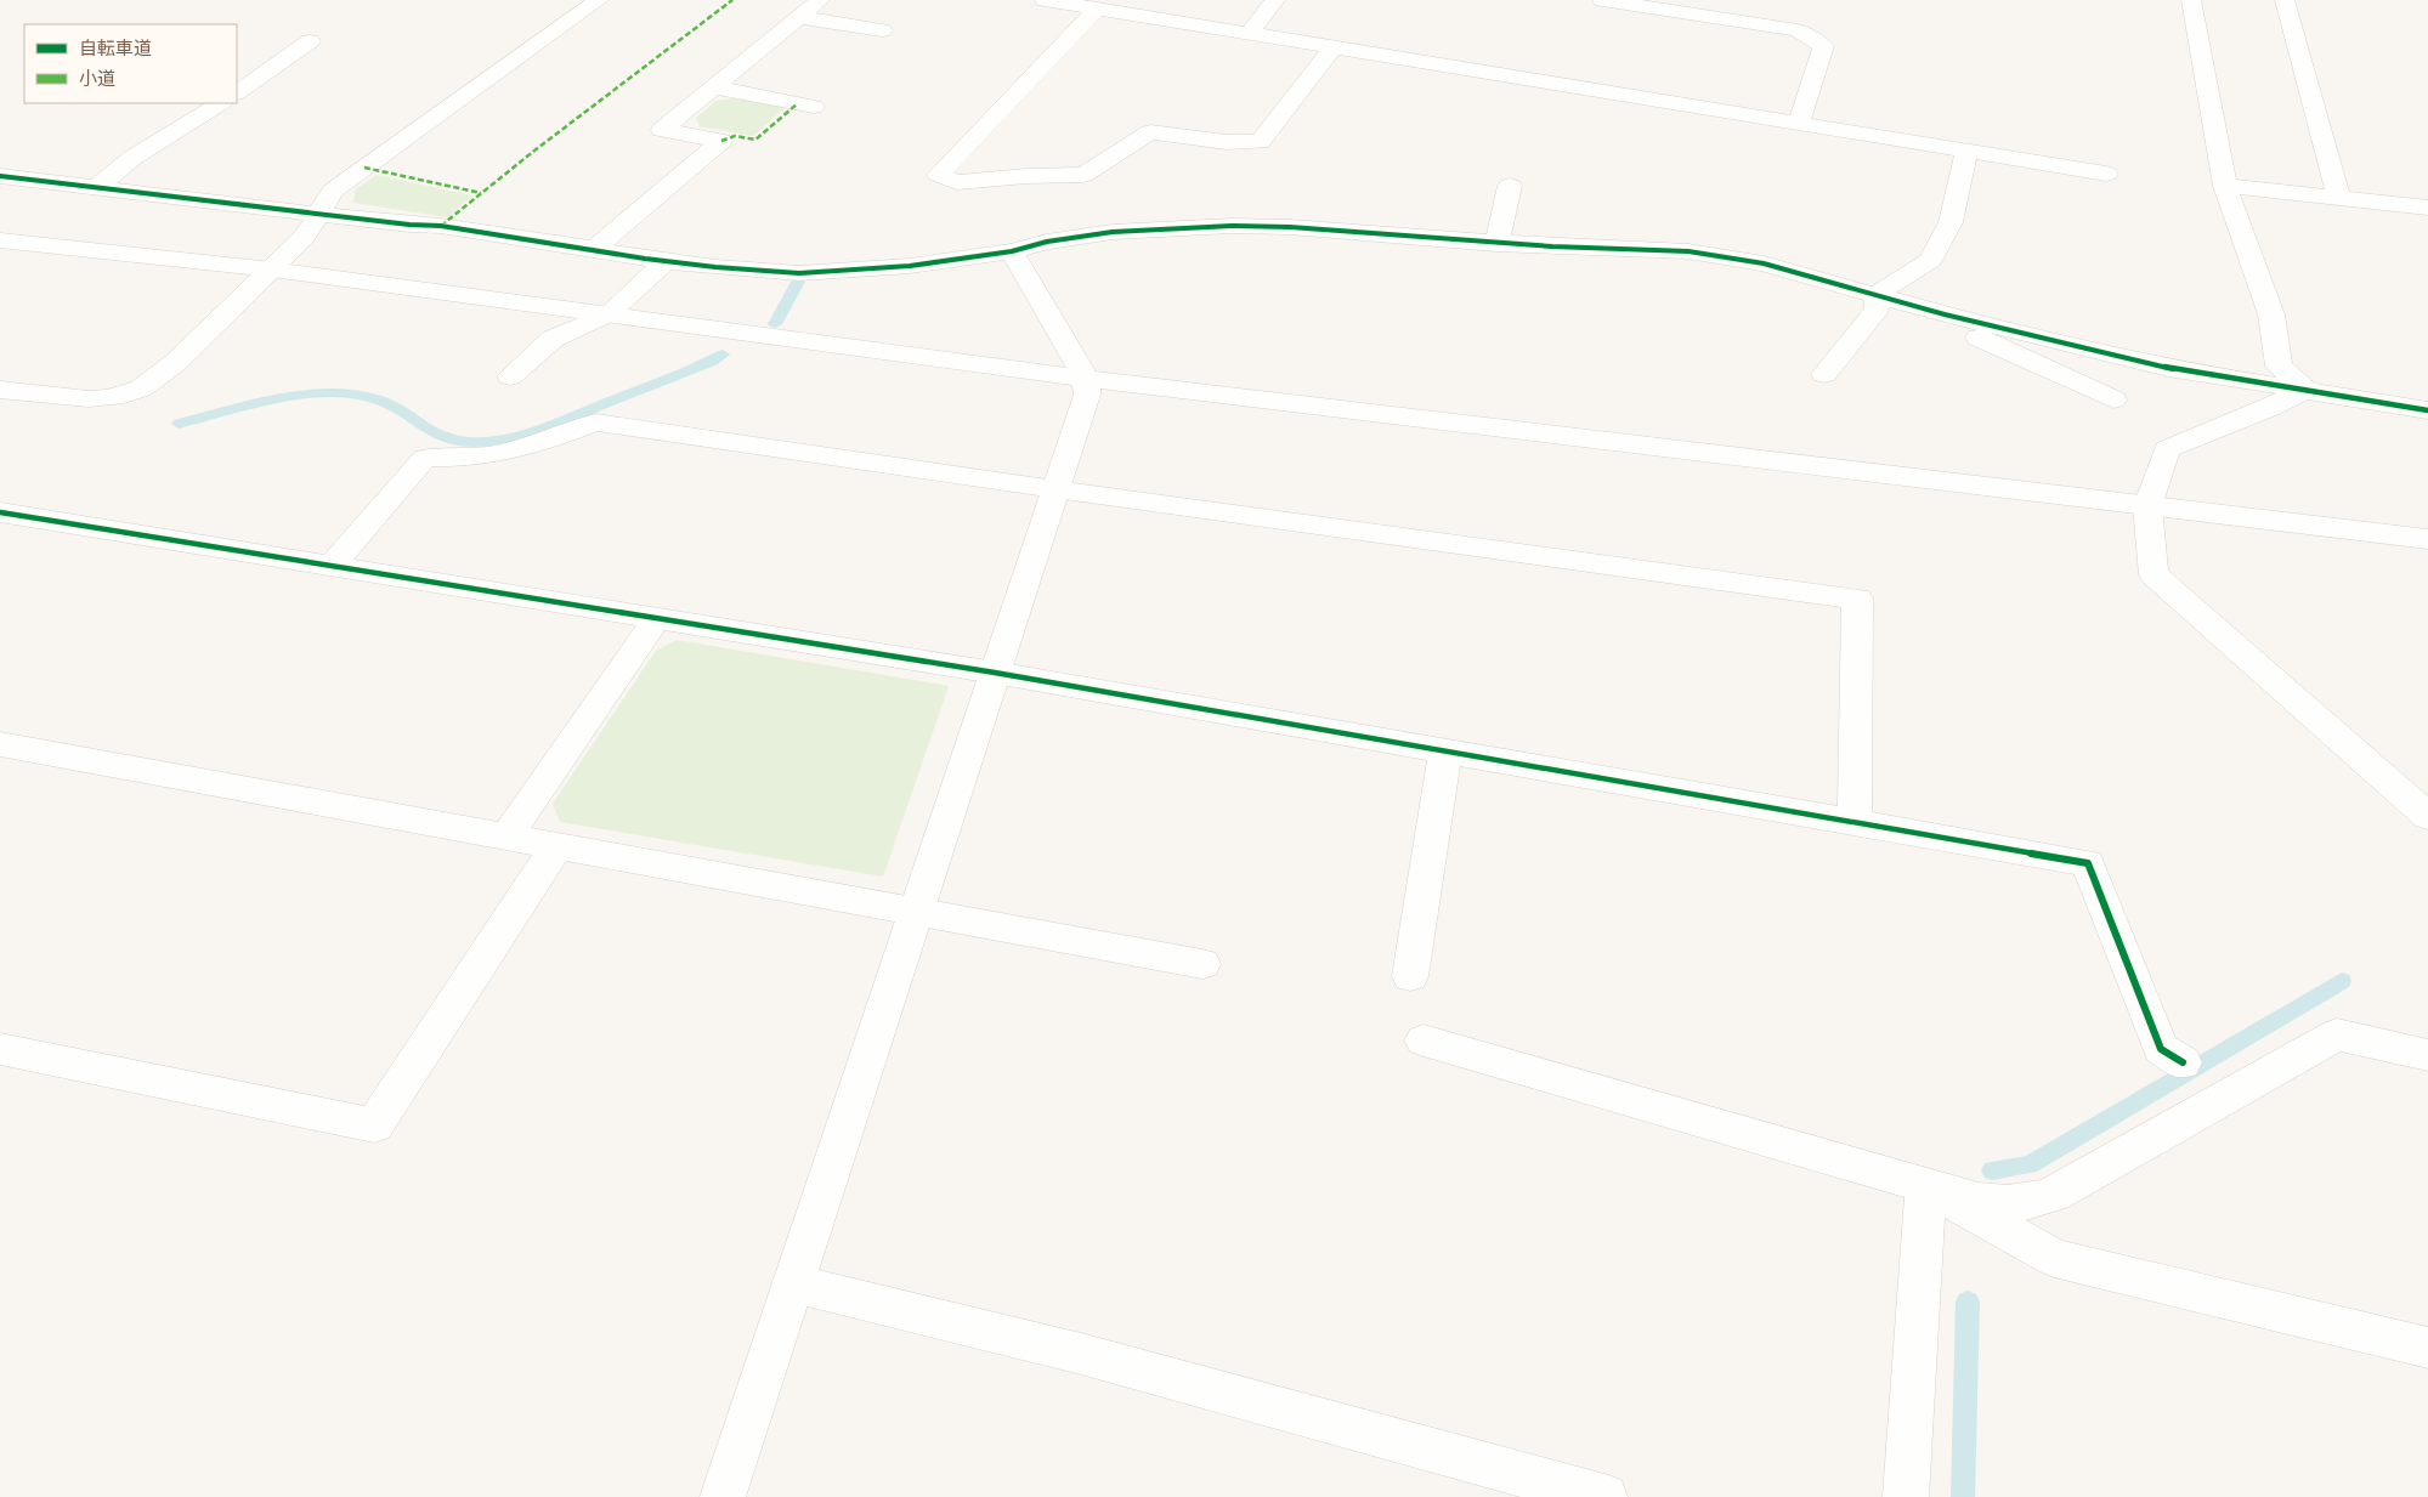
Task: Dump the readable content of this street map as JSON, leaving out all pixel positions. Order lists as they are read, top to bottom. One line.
{"legend":["自転車道","小道"]}
